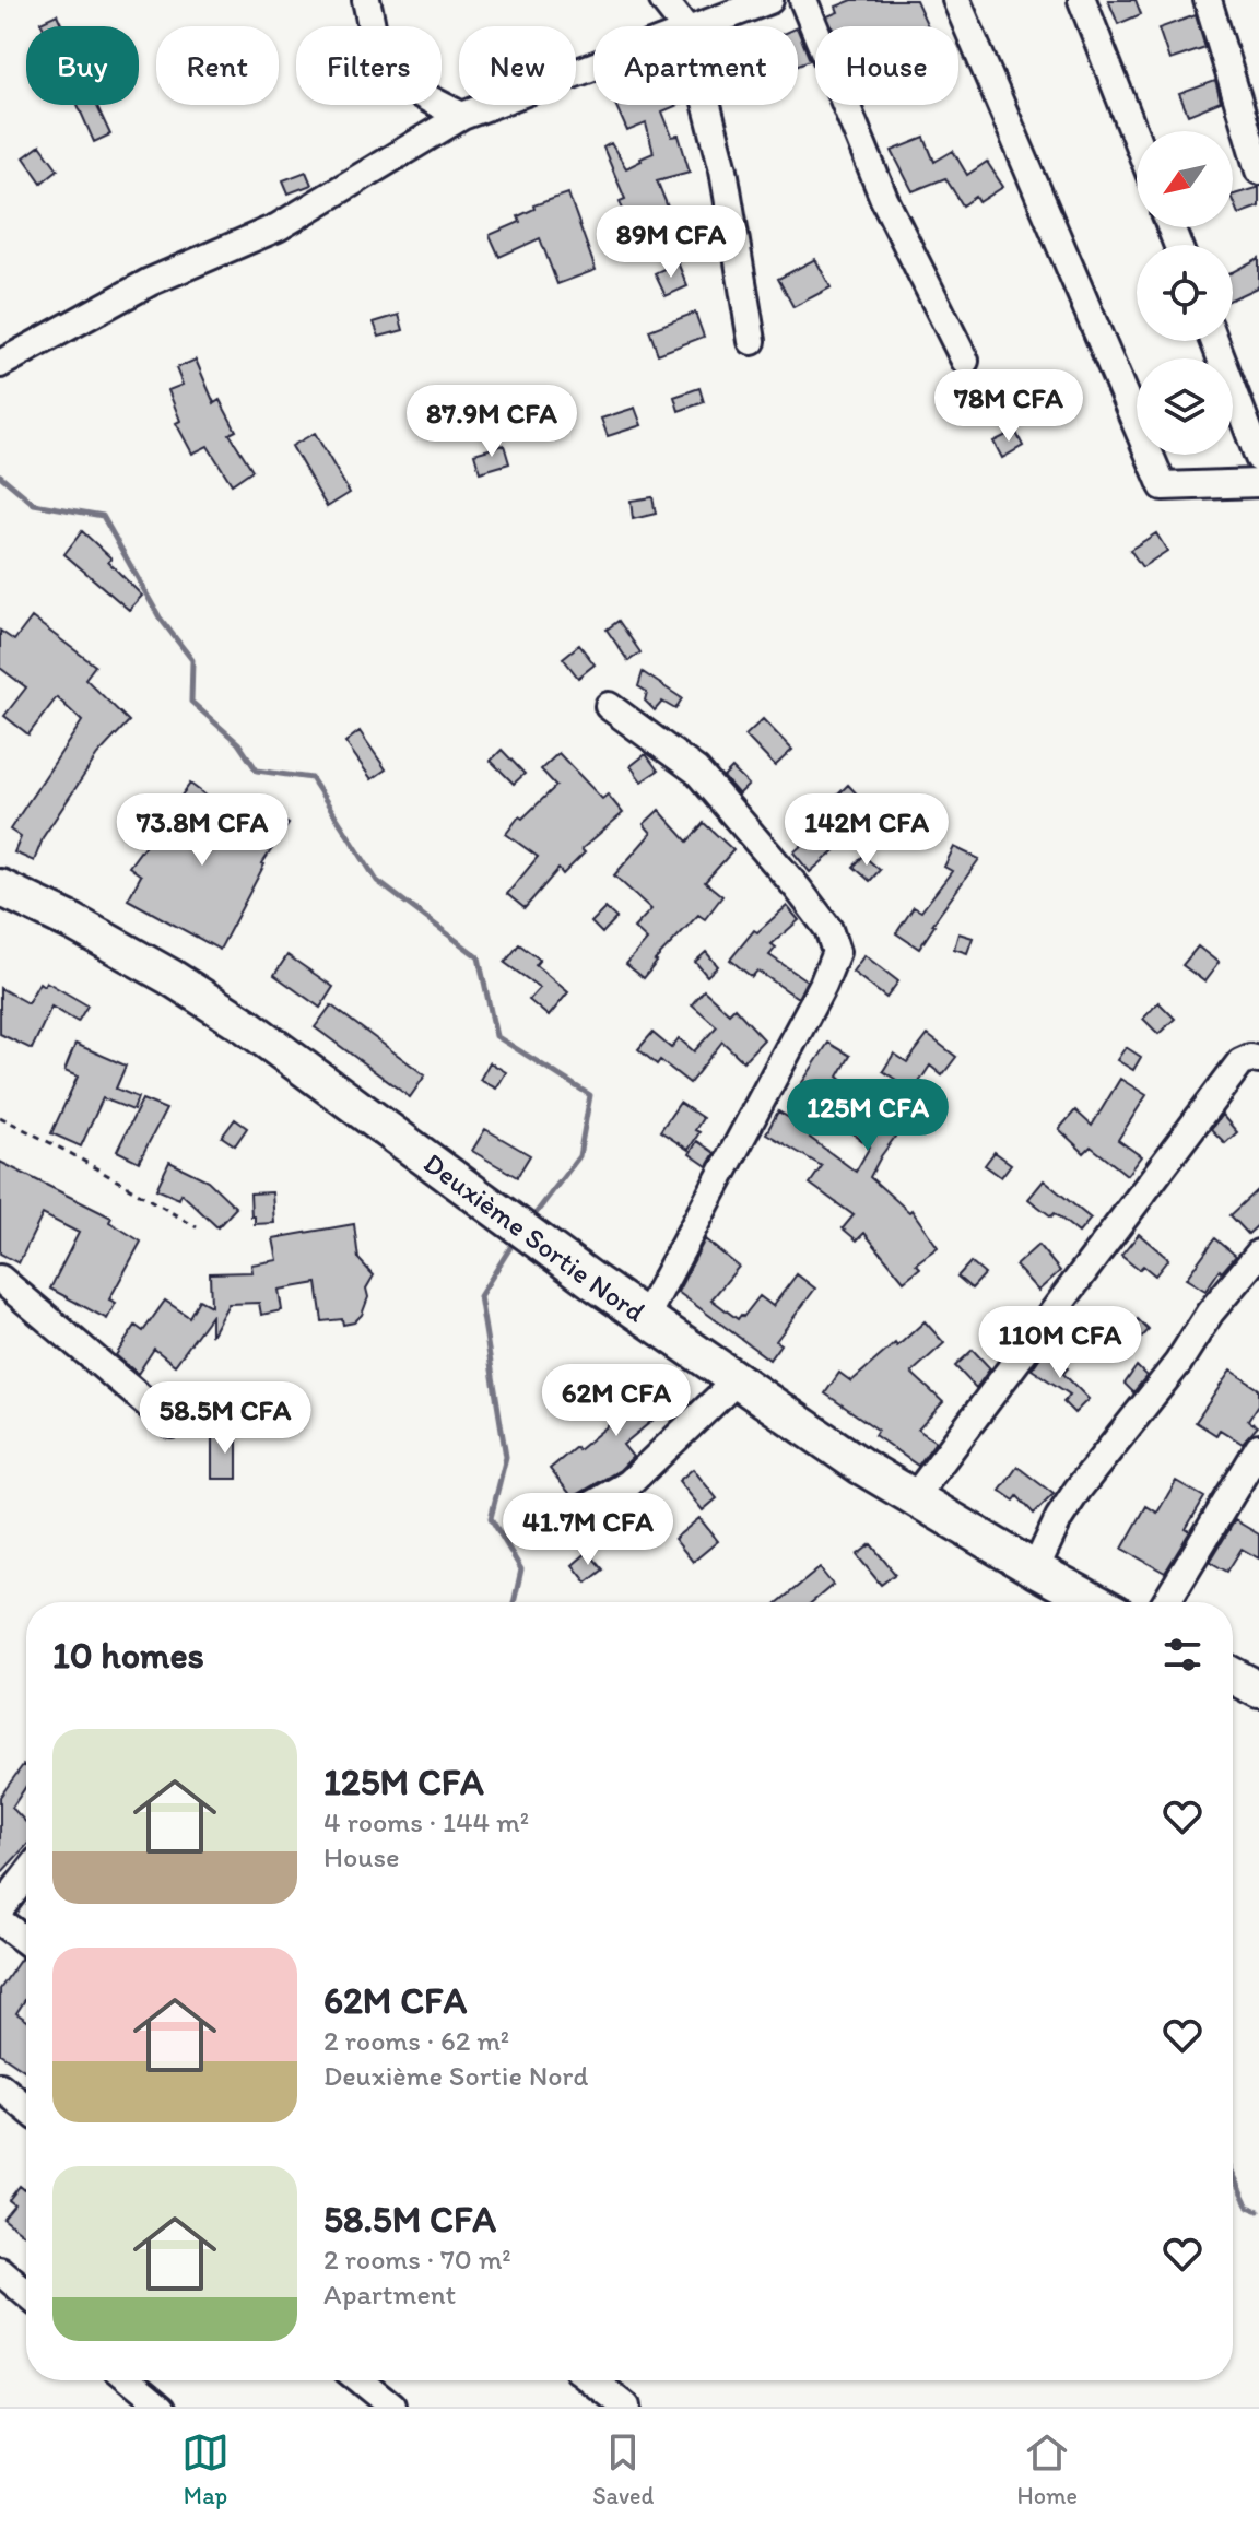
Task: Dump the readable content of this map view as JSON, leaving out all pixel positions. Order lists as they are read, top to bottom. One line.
{"streets":{"main road":["Deuxième Sortie Nord"]},"north":"bottom left","page":{"chip":["Buy","Rent","Filters","New","Apartment","House"],"price":["89M CFA","78M CFA","87.9M CFA","73.8M CFA","142M CFA","125M CFA","110M CFA","62M CFA","58.5M CFA","41.7M CFA"],"heading":"10 homes","list":[{"name":"125M CFA","note":"4 rooms · 144 m² · House"},{"name":"62M CFA","note":"2 rooms · 62 m² · Deuxième Sortie Nord"},{"name":"58.5M CFA","note":"2 rooms · 70 m² · Apartment"}],"tabs":["Map","Saved","Home"]}}
